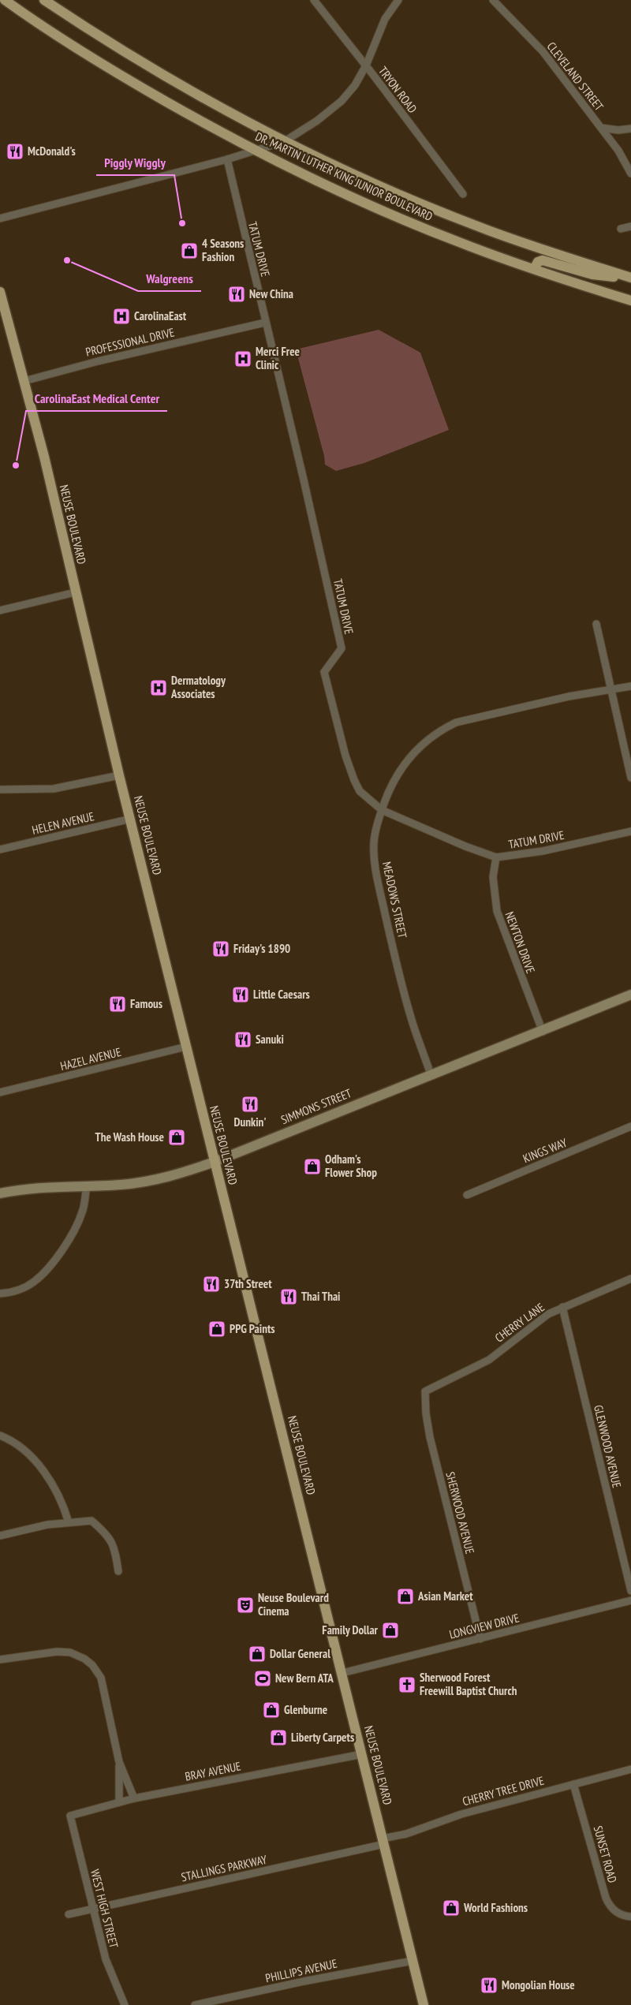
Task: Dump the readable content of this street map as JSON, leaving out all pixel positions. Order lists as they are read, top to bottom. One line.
{"streets":{"main road":["DR. MARTIN LUTHER KING JUNIOR BOULEVARD","NEUSE BOULEVARD"],"street":["CLEVELAND STREET","TRYON ROAD","TATUM DRIVE","PROFESSIONAL DRIVE","HELEN AVENUE","MEADOWS STREET","NEWTON DRIVE","HAZEL AVENUE","SIMMONS STREET","KINGS WAY","CHERRY LANE","GLENWOOD AVENUE","SHERWOOD AVENUE","LONGVIEW DRIVE","BRAY AVENUE","CHERRY TREE DRIVE","SUNSET ROAD","STALLINGS PARKWAY","WEST HIGH STREET","PHILLIPS AVENUE"]},"crossings":[["TATUM DRIVE","PROFESSIONAL DRIVE"],["TATUM DRIVE","MEADOWS STREET"],["TATUM DRIVE","NEWTON DRIVE"],["PROFESSIONAL DRIVE","NEUSE BOULEVARD"],["NEUSE BOULEVARD","HELEN AVENUE"],["NEUSE BOULEVARD","HAZEL AVENUE"],["NEUSE BOULEVARD","SIMMONS STREET"],["NEUSE BOULEVARD","LONGVIEW DRIVE"],["NEUSE BOULEVARD","BRAY AVENUE"],["NEUSE BOULEVARD","CHERRY TREE DRIVE"],["NEUSE BOULEVARD","STALLINGS PARKWAY"],["NEUSE BOULEVARD","PHILLIPS AVENUE"],["MEADOWS STREET","SIMMONS STREET"],["NEWTON DRIVE","SIMMONS STREET"],["CHERRY LANE","GLENWOOD AVENUE"],["CHERRY LANE","SHERWOOD AVENUE"],["SHERWOOD AVENUE","LONGVIEW DRIVE"],["BRAY AVENUE","WEST HIGH STREET"],["CHERRY TREE DRIVE","SUNSET ROAD"],["CHERRY TREE DRIVE","STALLINGS PARKWAY"],["STALLINGS PARKWAY","WEST HIGH STREET"]],"places":{"restaurant":["McDonald's","New China","Friday's 1890","Little Caesars","Famous","Sanuki","Dunkin'","37th Street","Thai Thai","Mongolian House"],"other":["Piggly Wiggly","Walgreens","CarolinaEast Medical Center"],"shop":["4 Seasons Fashion","The Wash House","Odham's Flower Shop","PPG Paints","Asian Market","Family Dollar","Dollar General","Glenburne","Liberty Carpets","World Fashions"],"hospital":["CarolinaEast","Merci Free Clinic","Dermatology Associates"],"theatre":["Neuse Boulevard Cinema"],"sports":["New Bern ATA"],"church":["Sherwood Forest Freewill Baptist Church"]}}
